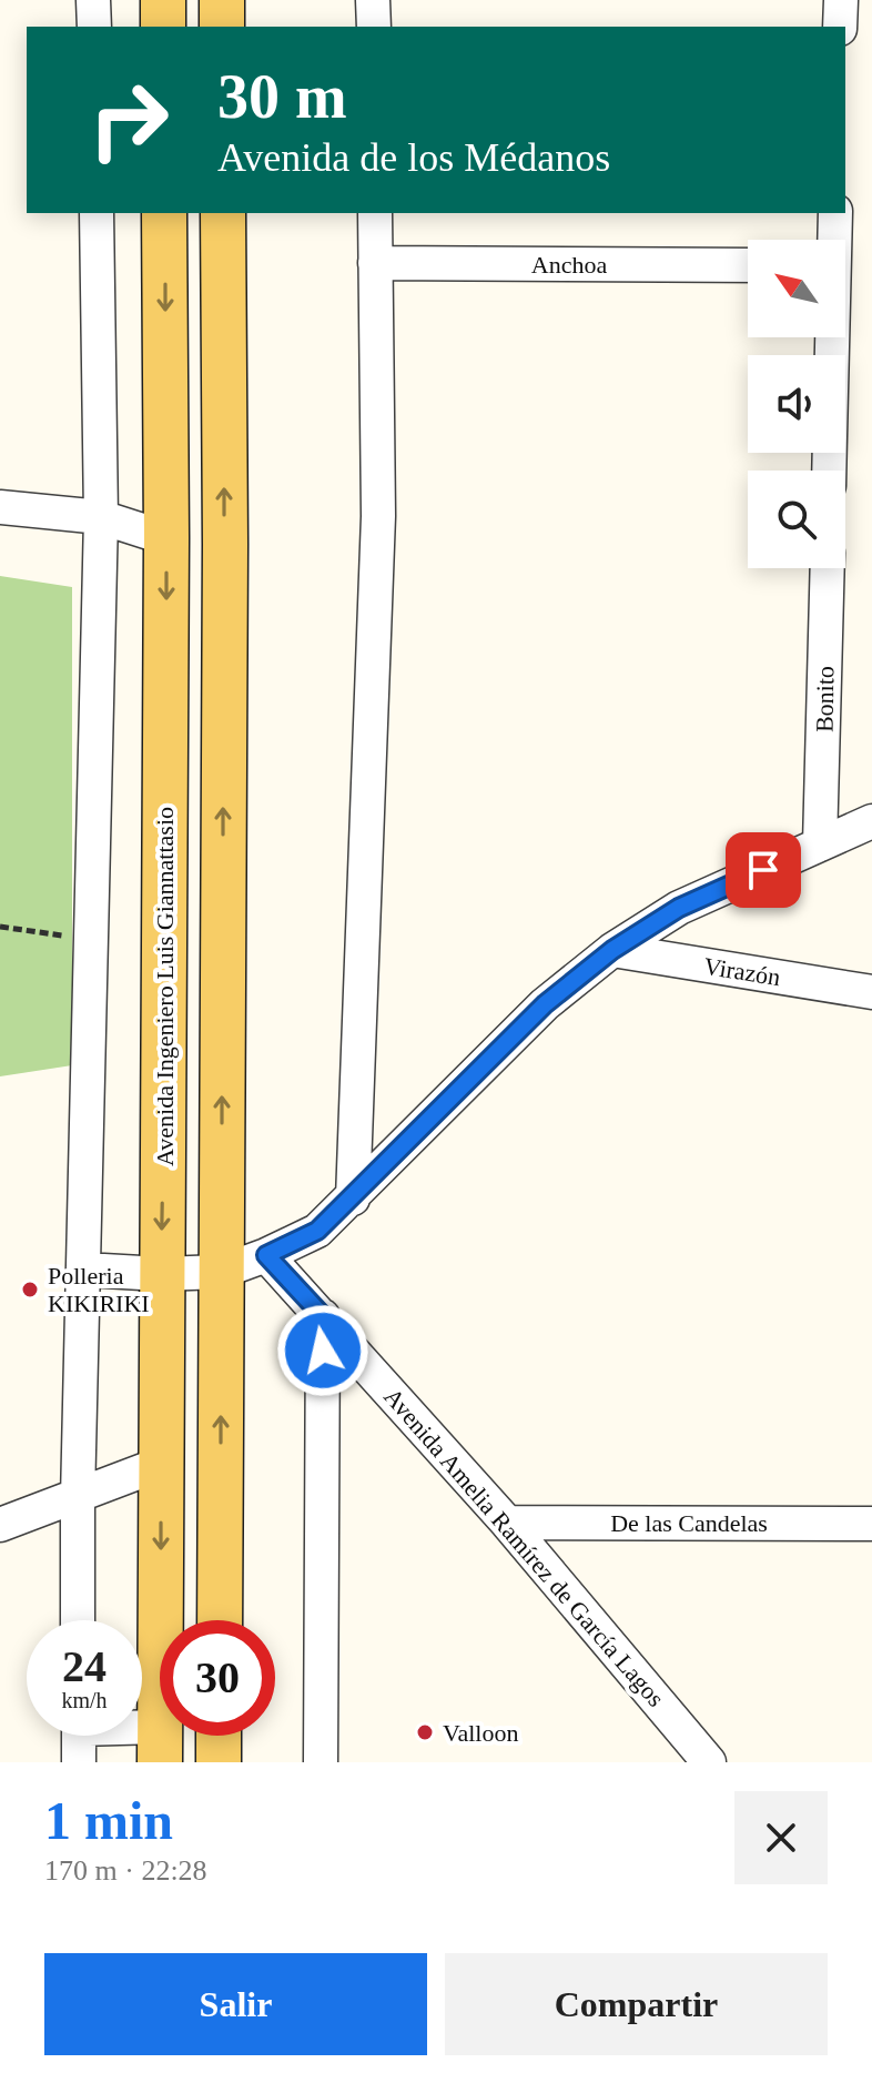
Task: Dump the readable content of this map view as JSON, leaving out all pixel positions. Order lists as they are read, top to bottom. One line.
{"streets":{"main road":["Avenida Ingeniero Luis Giannattasio"],"street":["Anchoa","Bonito","Virazón","De las Candelas","Avenida Amelia Ramírez de García Lagos"]},"crossings":[["De las Candelas","Avenida Amelia Ramírez de García Lagos"]],"places":["Polleria KIKIRIKI","Valloon"],"north":"top left","page":{"turn":["30 m","Avenida de los Médanos"],"speed":"24 km/h","limit":"30","heading":["1 min","170 m · 22:28"],"buttons":["Salir","Compartir"]}}
